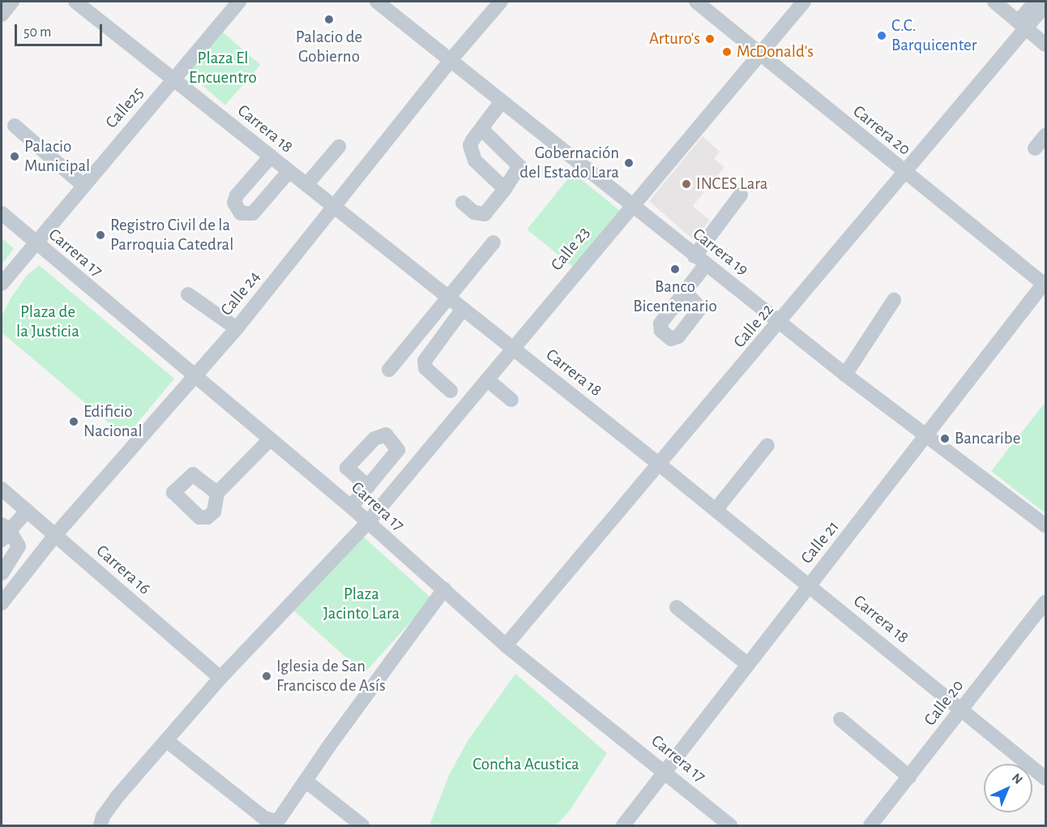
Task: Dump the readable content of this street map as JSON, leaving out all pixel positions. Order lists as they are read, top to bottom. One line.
{"streets":{"street":["Calle25","Carrera 18","Carrera 20","Calle 23","Carrera 19","Carrera 17","Calle 24","Calle 22","Calle 21","Carrera 16","Calle 20"]},"crossings":[["Calle25","Carrera 18"],["Calle25","Carrera 17"],["Carrera 18","Calle 23"],["Carrera 18","Calle 24"],["Carrera 18","Calle 22"],["Carrera 18","Calle 21"],["Carrera 18","Calle 20"],["Carrera 20","Calle 23"],["Carrera 20","Calle 22"],["Carrera 20","Calle 21"],["Calle 23","Carrera 19"],["Calle 23","Carrera 17"],["Calle 23","Carrera 16"],["Carrera 19","Calle 24"],["Carrera 19","Calle 22"],["Carrera 19","Calle 21"],["Carrera 17","Calle 24"],["Carrera 17","Calle 22"],["Carrera 17","Calle 21"],["Calle 24","Carrera 16"]],"parks":["Plaza El Encuentro","Plaza de la Justicia","Plaza Jacinto Lara","Concha Acustica"],"places":["Palacio de Gobierno","C.C. Barquicenter","Arturo's","McDonald's","Palacio Municipal","Gobernación del Estado Lara","INCES Lara","Registro Civil de la Parroquia Catedral","Banco Bicentenario","Edificio Nacional","Bancaribe","Iglesia de San Francisco de Asís"],"scale_bar":"50 m","north":"top right"}
